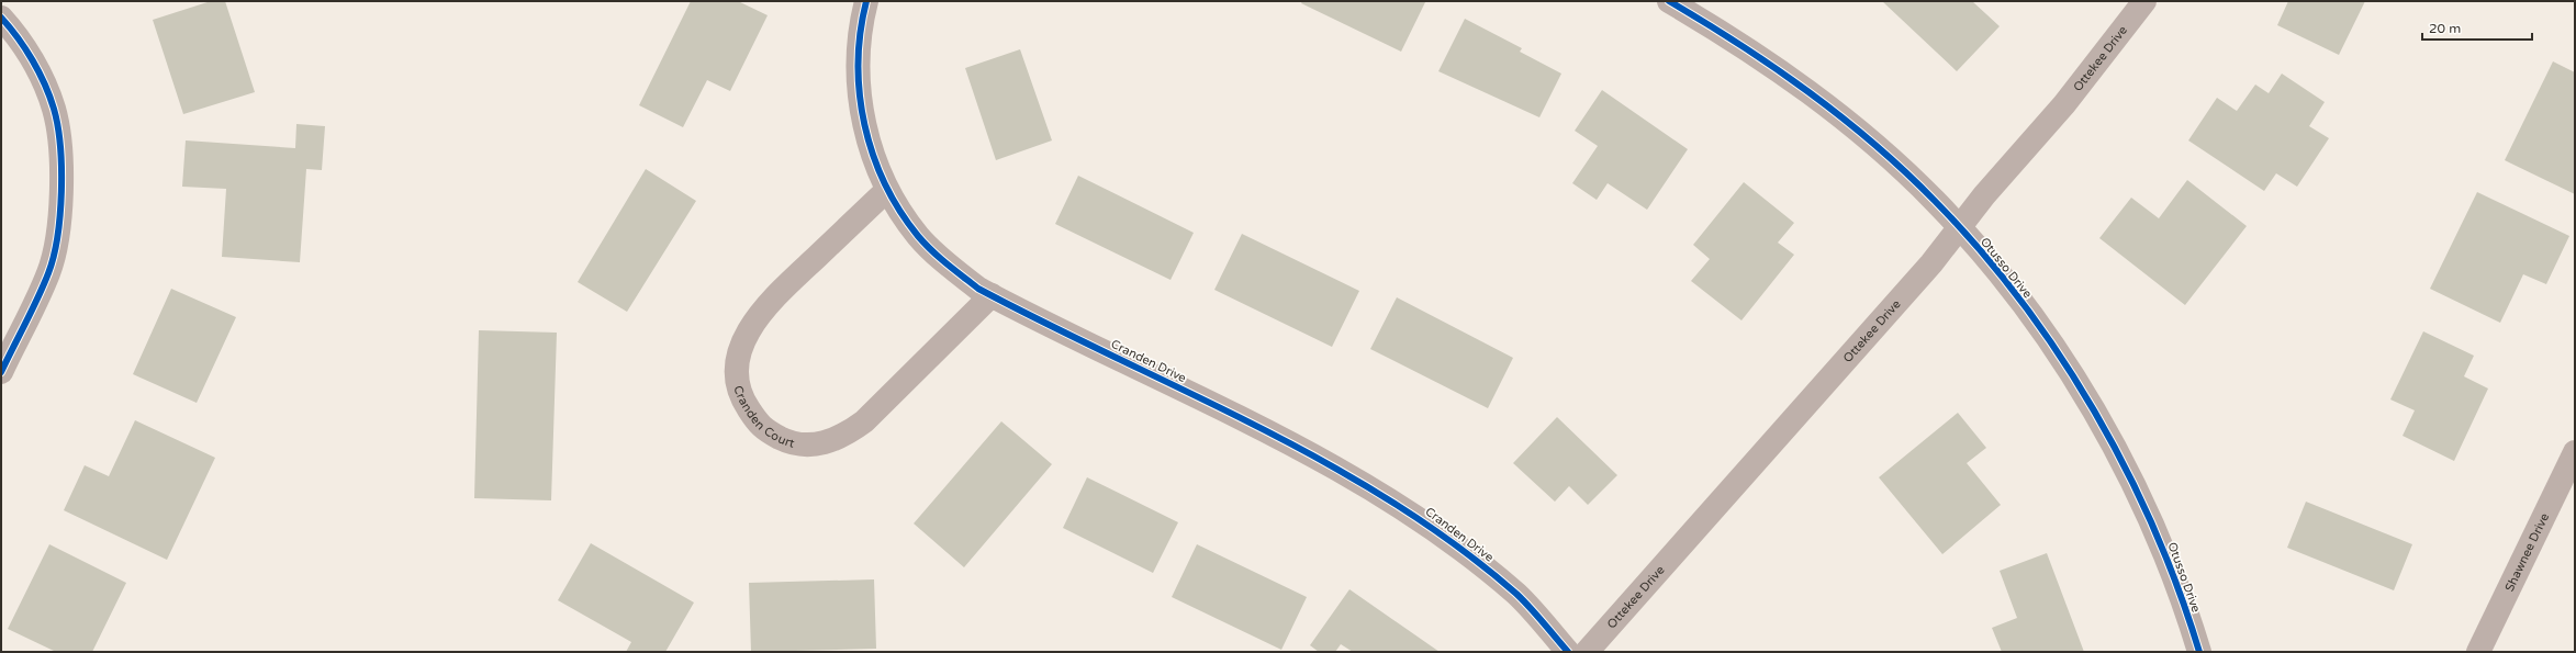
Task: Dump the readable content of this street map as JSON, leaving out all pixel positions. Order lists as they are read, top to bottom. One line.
{"streets":{"street":["Ottekee Drive","Otusso Drive","Cranden Drive","Cranden Court","Shawnee Drive"]},"crossings":[["Ottekee Drive","Otusso Drive"],["Cranden Drive","Cranden Court"]],"scale_bar":"20 m"}
